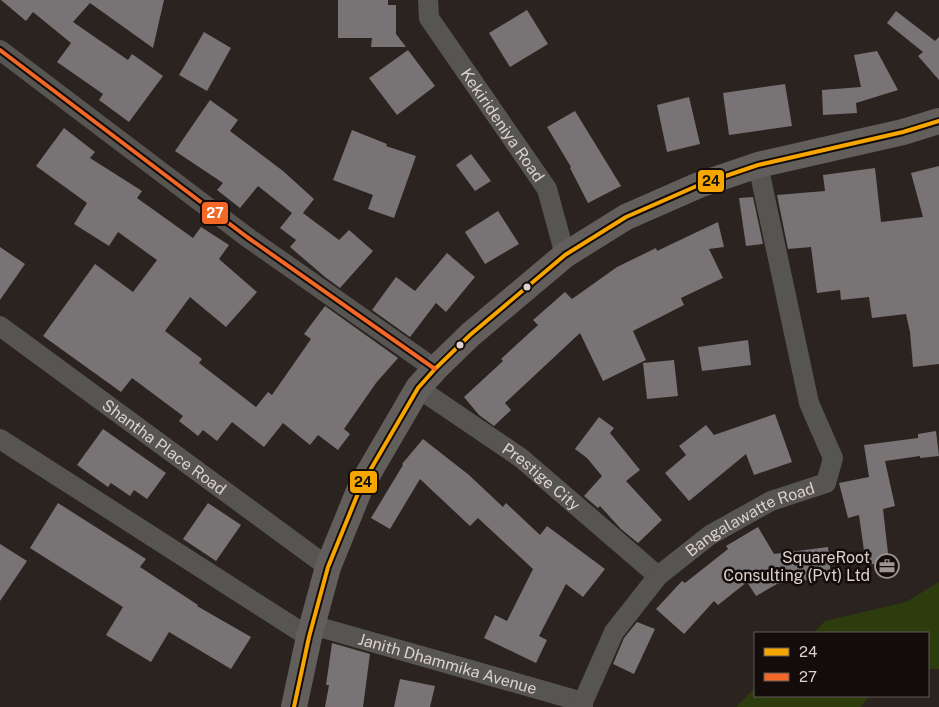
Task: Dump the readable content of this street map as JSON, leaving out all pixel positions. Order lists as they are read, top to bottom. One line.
{"streets":{"street":["Kekirideniya Road","Shantha Place Road","Prestige City","Bangalawatte Road","Janith Dhammika Avenue"]},"crossings":[["Prestige City","Bangalawatte Road"],["Bangalawatte Road","Janith Dhammika Avenue"]],"places":{"office":["SquareRoot Consulting (Pvt) Ltd"]},"lines":["transit line 27","transit line 24"],"legend":["24","27"]}
